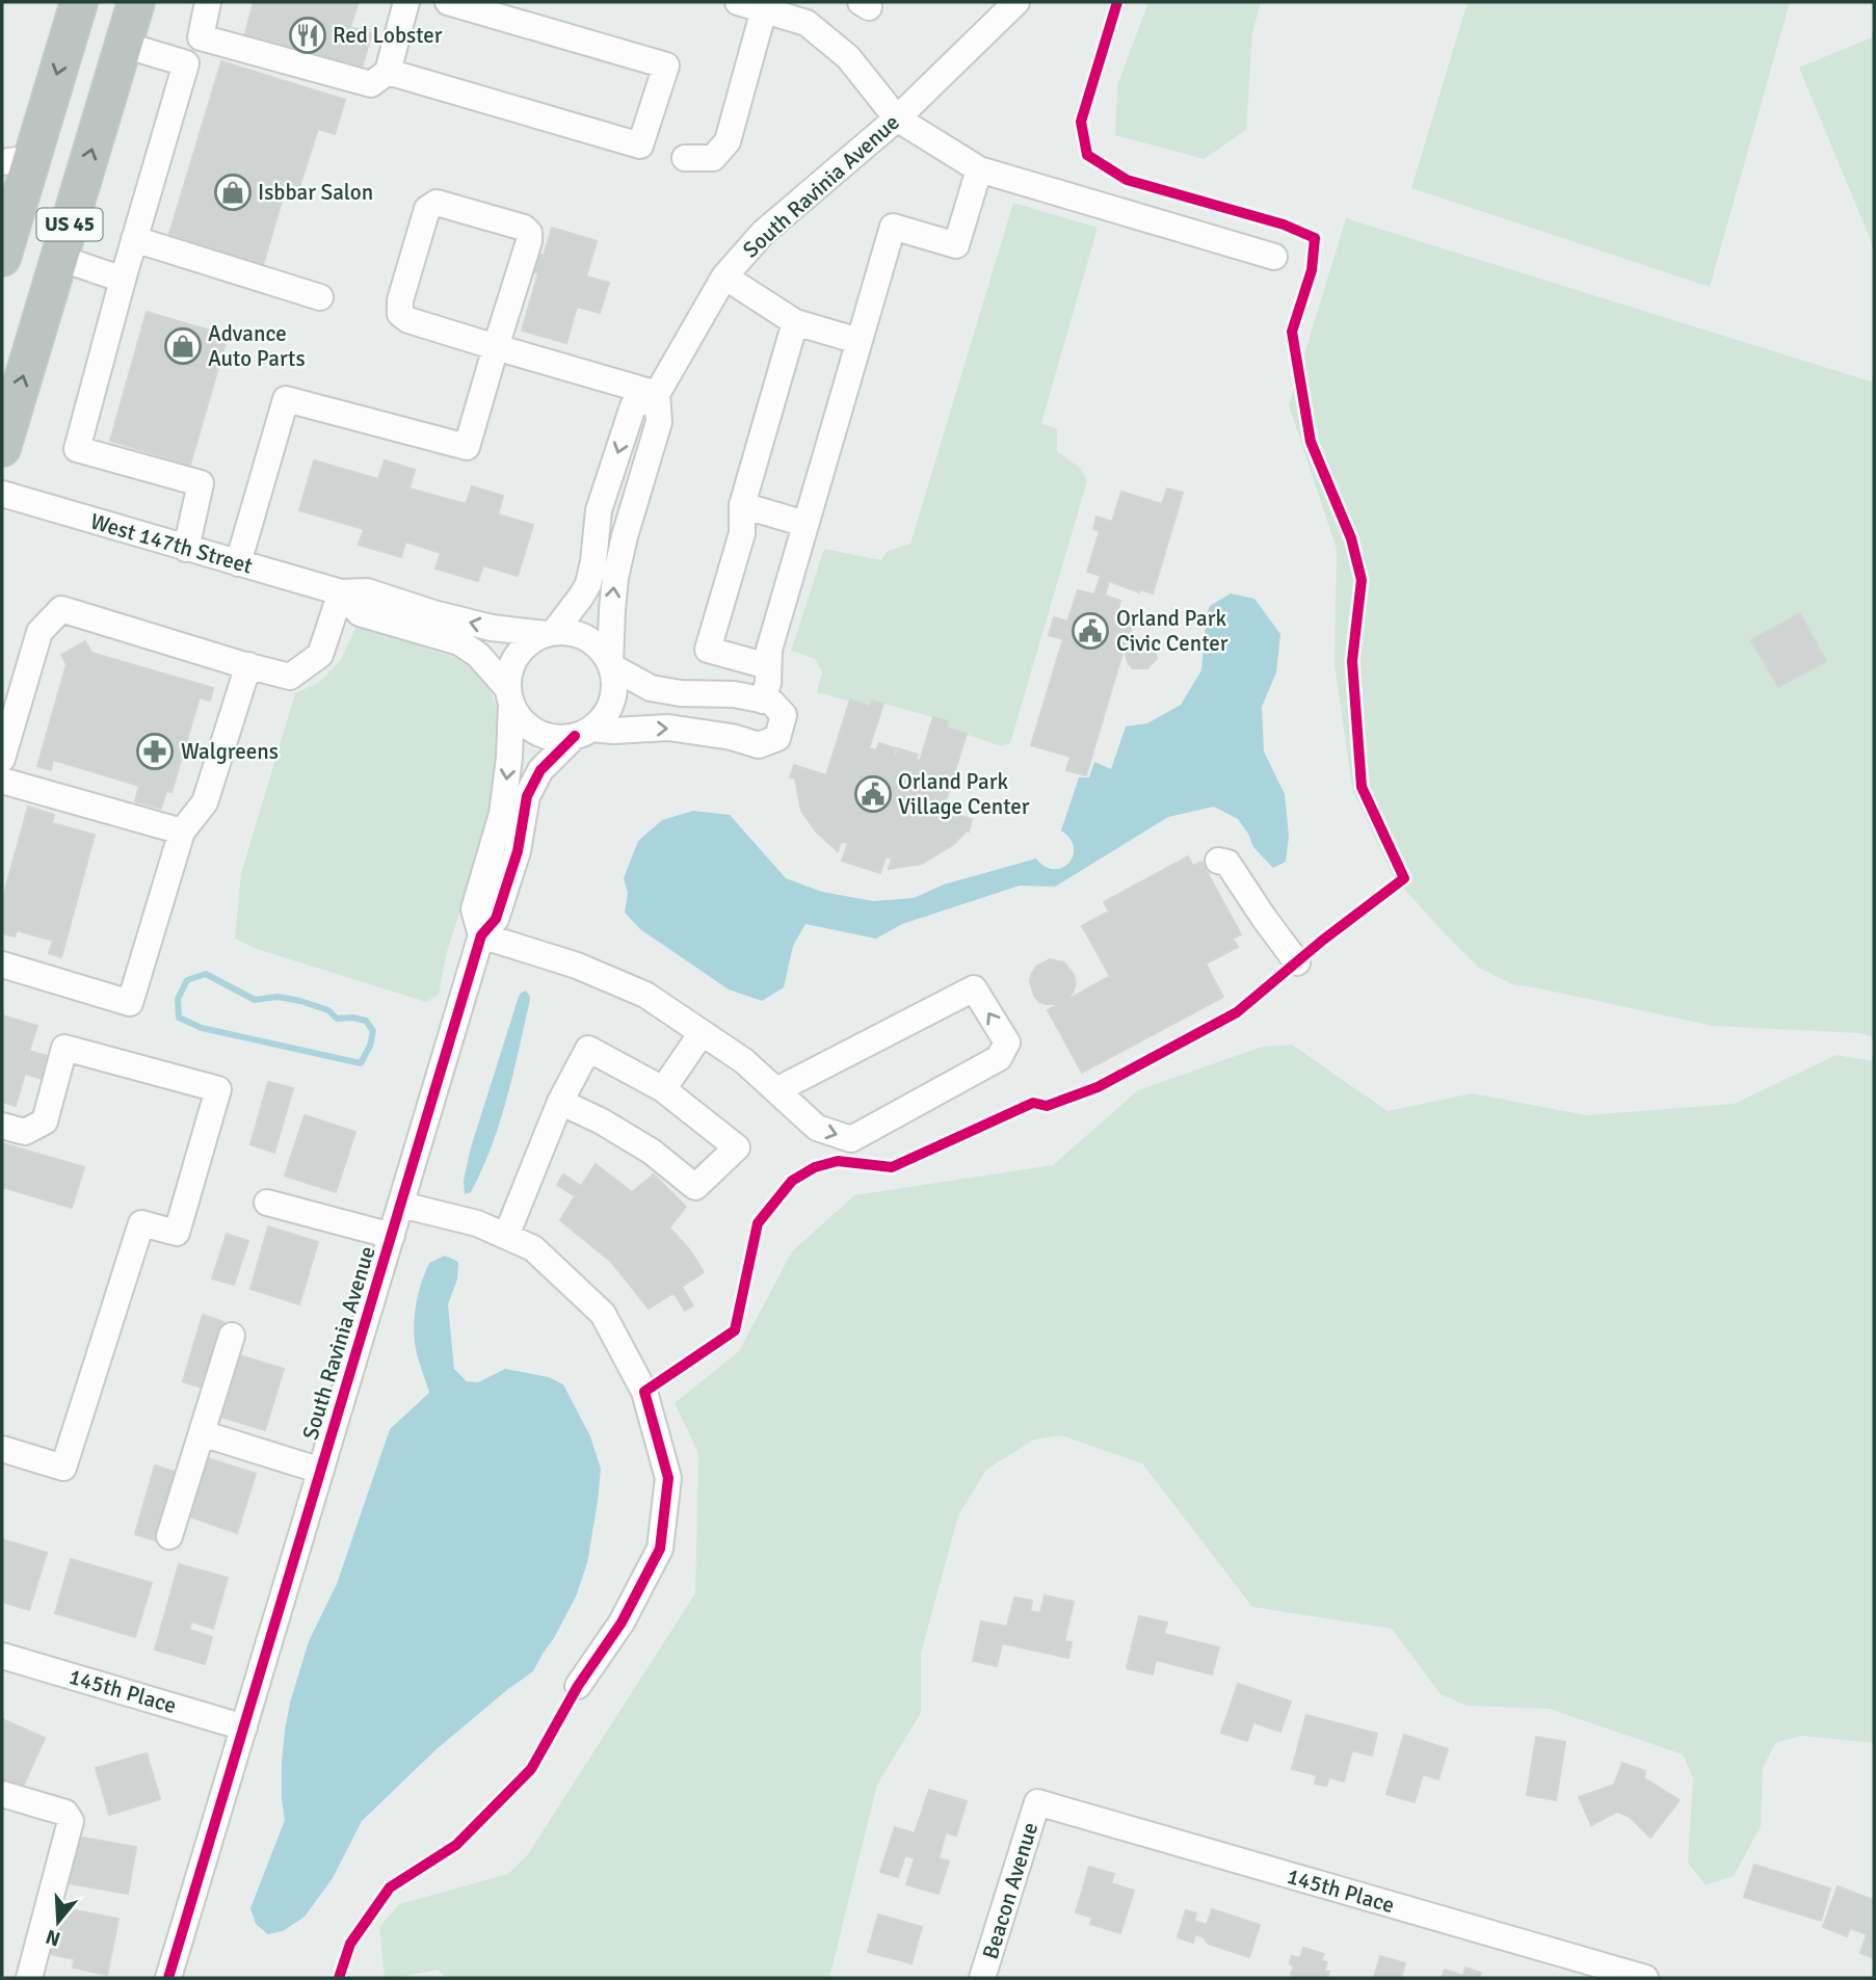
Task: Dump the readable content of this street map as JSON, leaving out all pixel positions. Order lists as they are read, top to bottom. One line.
{"streets":{"highway":["US 45"],"street":["South Ravinia Avenue","West 147th Street","145th Place","Beacon Avenue"]},"crossings":[["South Ravinia Avenue","West 147th Street"],["South Ravinia Avenue","145th Place"],["145th Place","Beacon Avenue"]],"places":{"restaurant":["Red Lobster"],"shop":["Isbbar Salon","Advance Auto Parts"],"public building":["Orland Park Civic Center","Orland Park Village Center"],"pharmacy":["Walgreens"]},"north":"bottom"}
